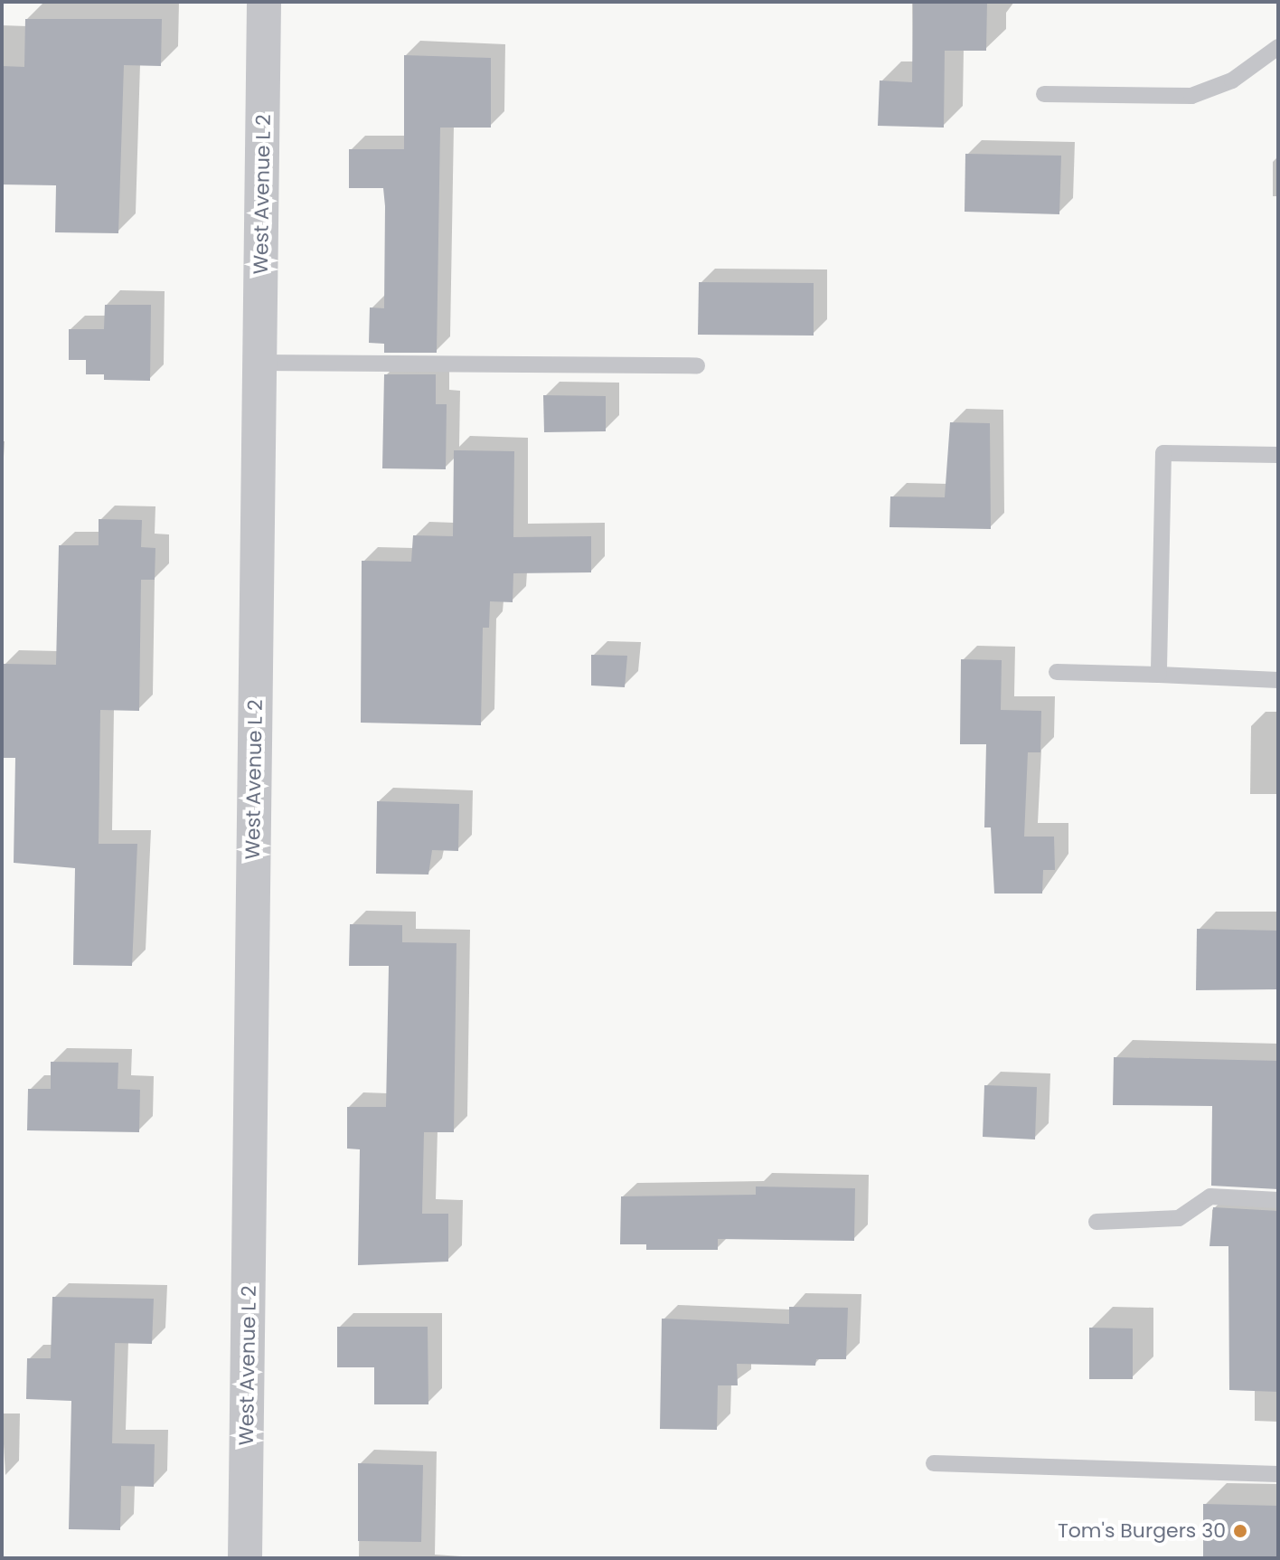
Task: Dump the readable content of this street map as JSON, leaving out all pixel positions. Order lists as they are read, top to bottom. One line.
{"streets":{"street":["West Avenue L 2"]},"places":["Tom's Burgers 30"]}
